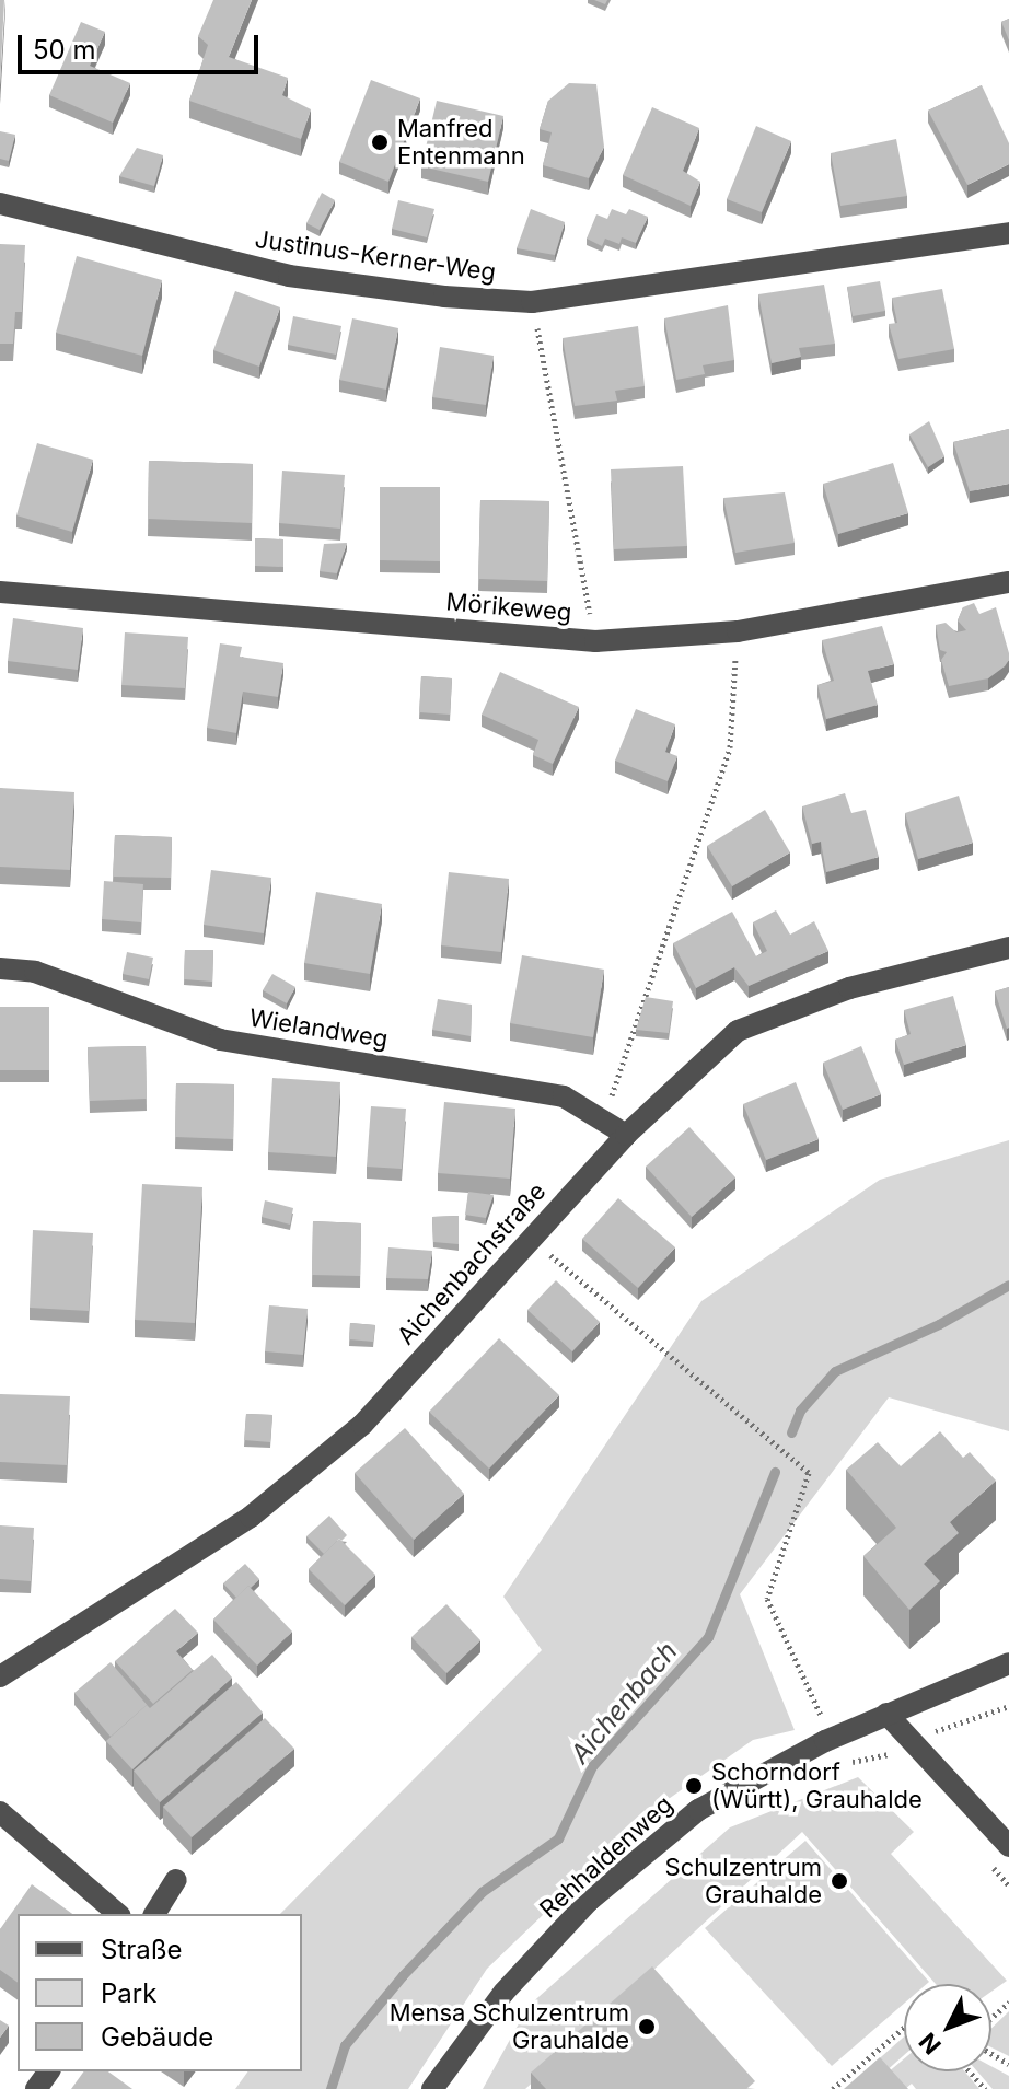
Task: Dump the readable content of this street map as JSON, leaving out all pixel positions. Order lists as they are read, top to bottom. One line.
{"streets":{"street":["Justinus-Kerner-Weg","Mörikeweg","Wielandweg","Aichenbachstraße","Rehhaldenweg"]},"crossings":[["Wielandweg","Aichenbachstraße"]],"water":["Aichenbach"],"places":["Manfred Entenmann","Schorndorf (Württ), Grauhalde","Schulzentrum Grauhalde","Mensa Schulzentrum Grauhalde"],"legend":["Straße","Park","Gebäude"],"scale_bar":"50 m","north":"bottom left"}
